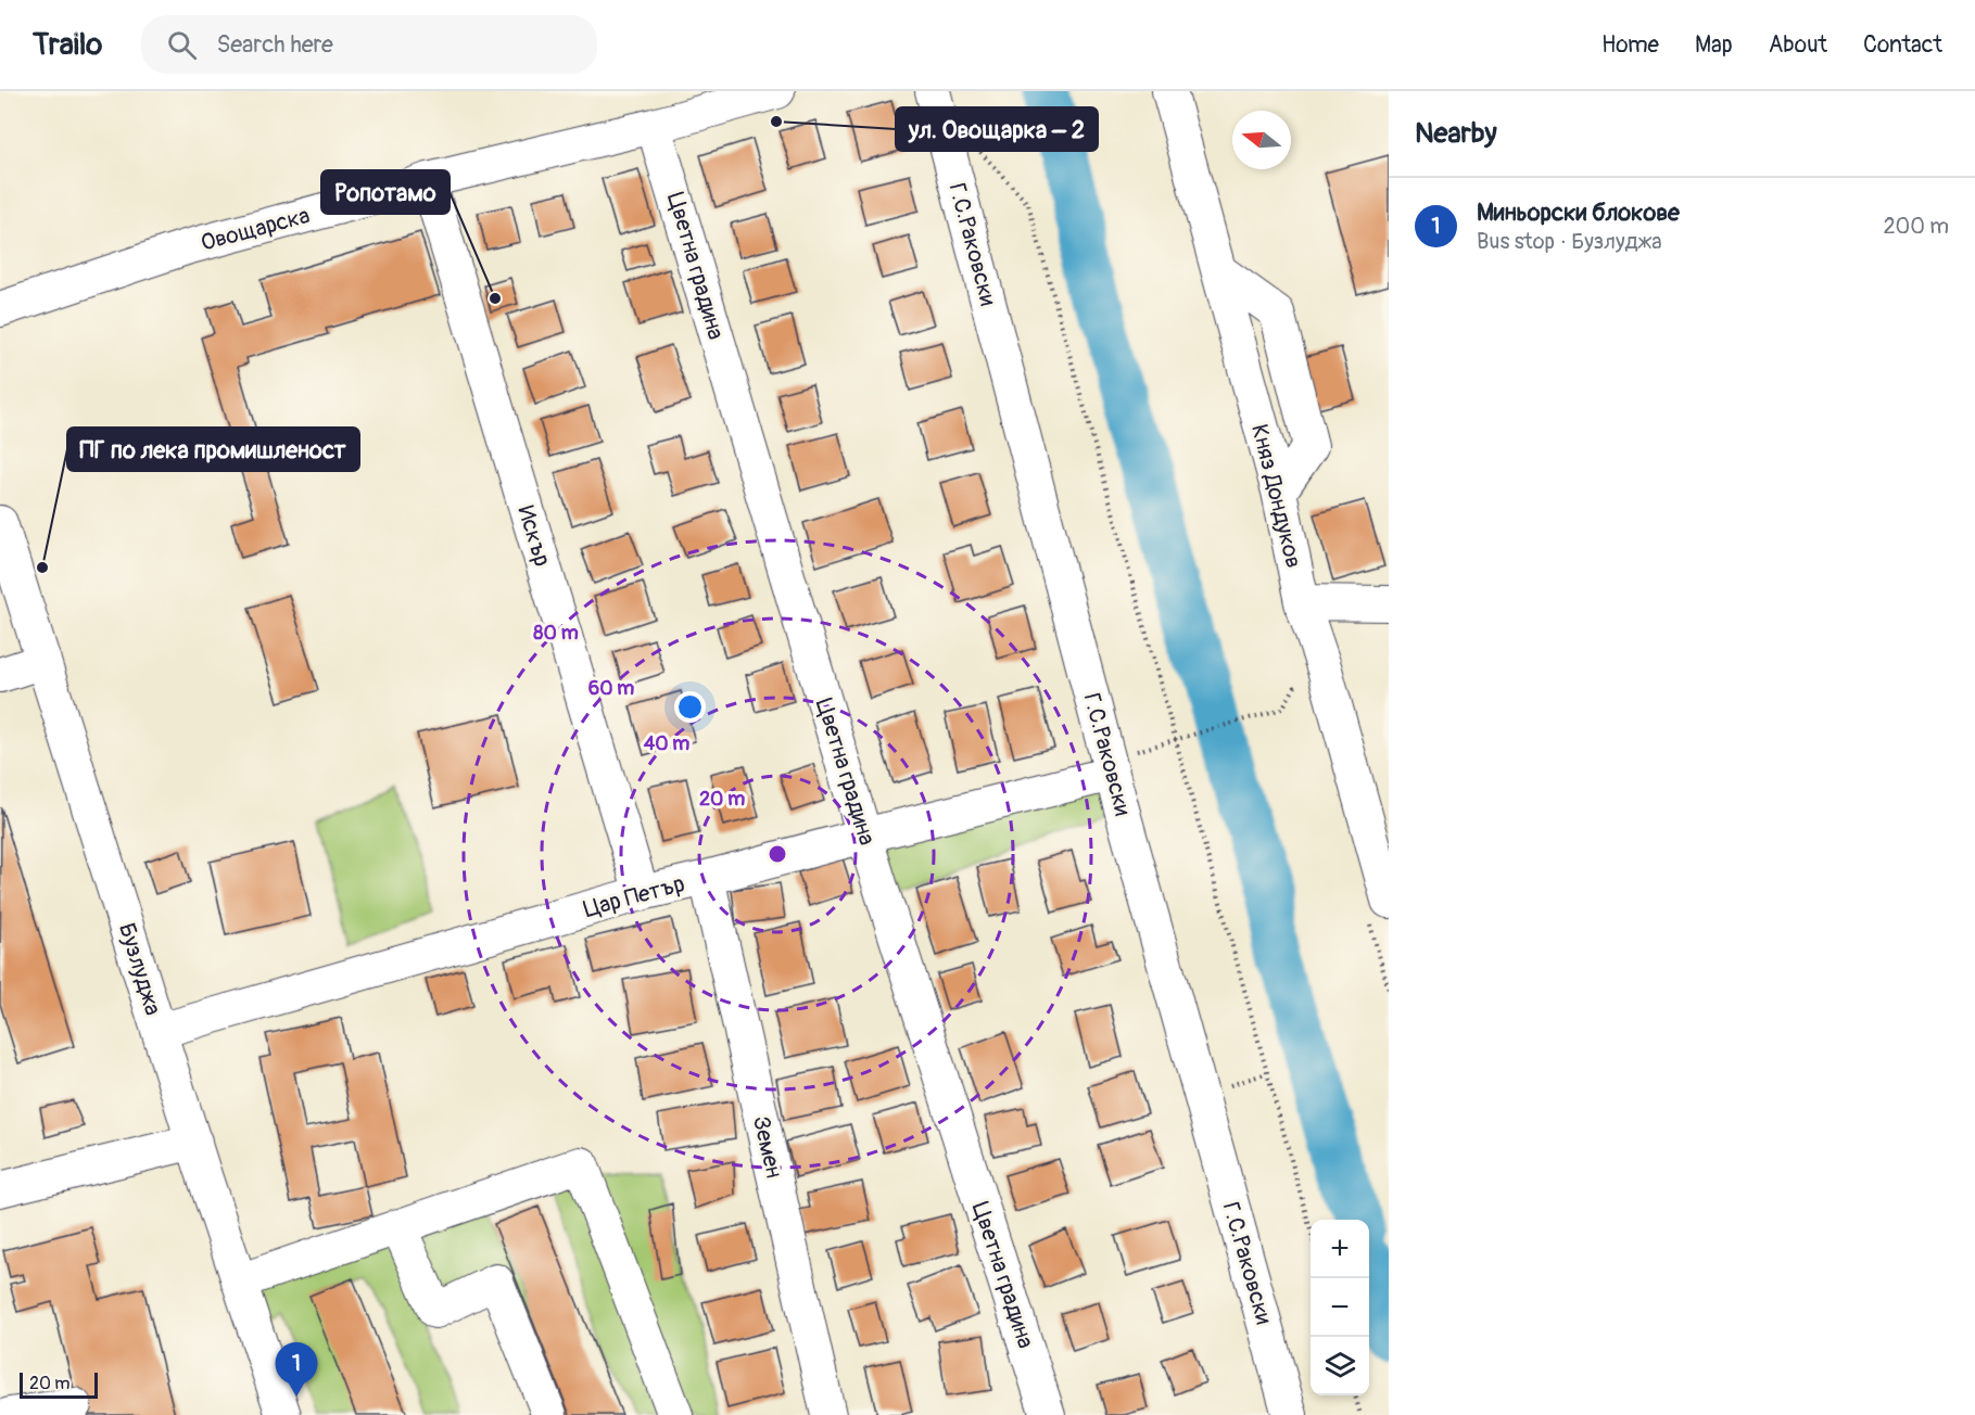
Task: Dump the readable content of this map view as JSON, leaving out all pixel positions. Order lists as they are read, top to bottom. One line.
{"streets":{"street":["Овощарска","Г.С.Раковски","Цветна градина","Княз Дондуков","Искър","Цар Петър","Бузлуджа","Земен"]},"crossings":[["Овощарска","Цветна градина"],["Овощарска","Искър"],["Г.С.Раковски","Цар Петър"],["Цветна градина","Цар Петър"],["Искър","Цар Петър"],["Цар Петър","Бузлуджа"],["Цар Петър","Земен"]],"places":["ул. Овощарка – 2","Ропотамо","ПГ по лека промишленост"],"scale_bar":"20 m","north":"left","page":{"header":"Trailo","search":"Search here","nav":["Home","Map","About","Contact"],"heading":"Nearby","list":[{"mark":"1","name":"Миньорски блокове","note":"Bus stop · Бузлуджа","value":"200 m"}],"map_buttons":["+","−"],"pins":"1","scale":"20 m"},"rings":["80 m","60 m","40 m","20 m"]}
